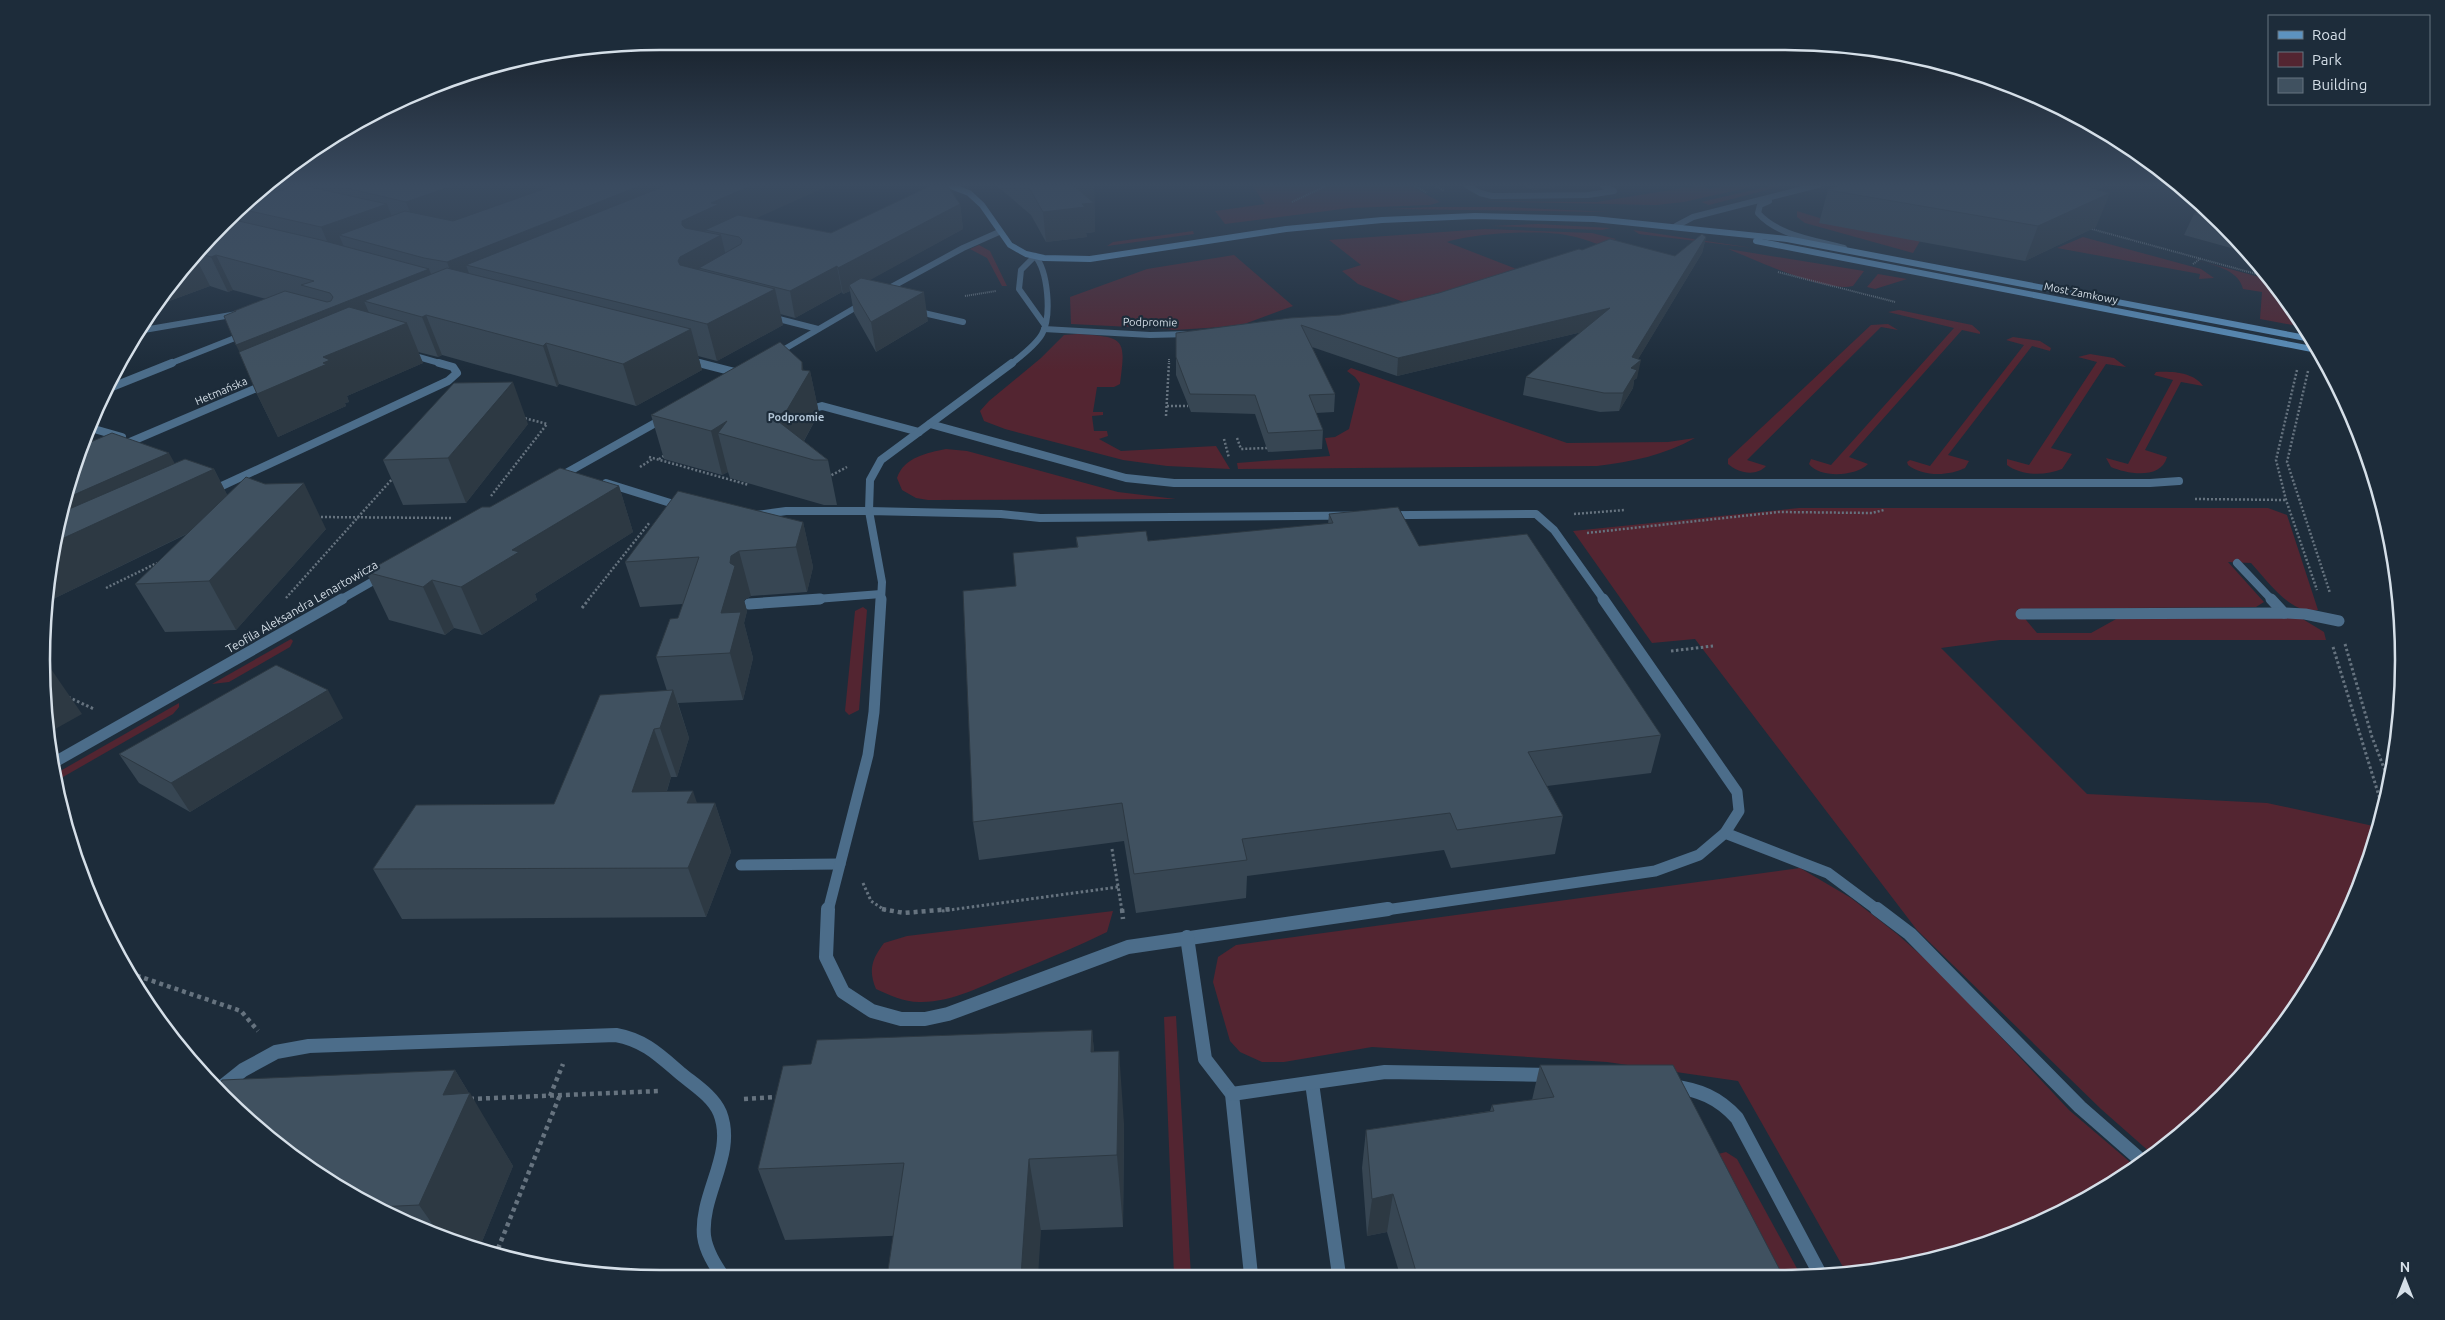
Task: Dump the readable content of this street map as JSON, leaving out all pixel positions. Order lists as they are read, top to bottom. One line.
{"streets":{"main road":["Most Zamkowy"],"street":["Podpromie","Hetmańska","Teofila Aleksandra Lenartowicza"]},"districts":["Podpromie"],"legend":["Road","Park","Building"],"north":"top"}
